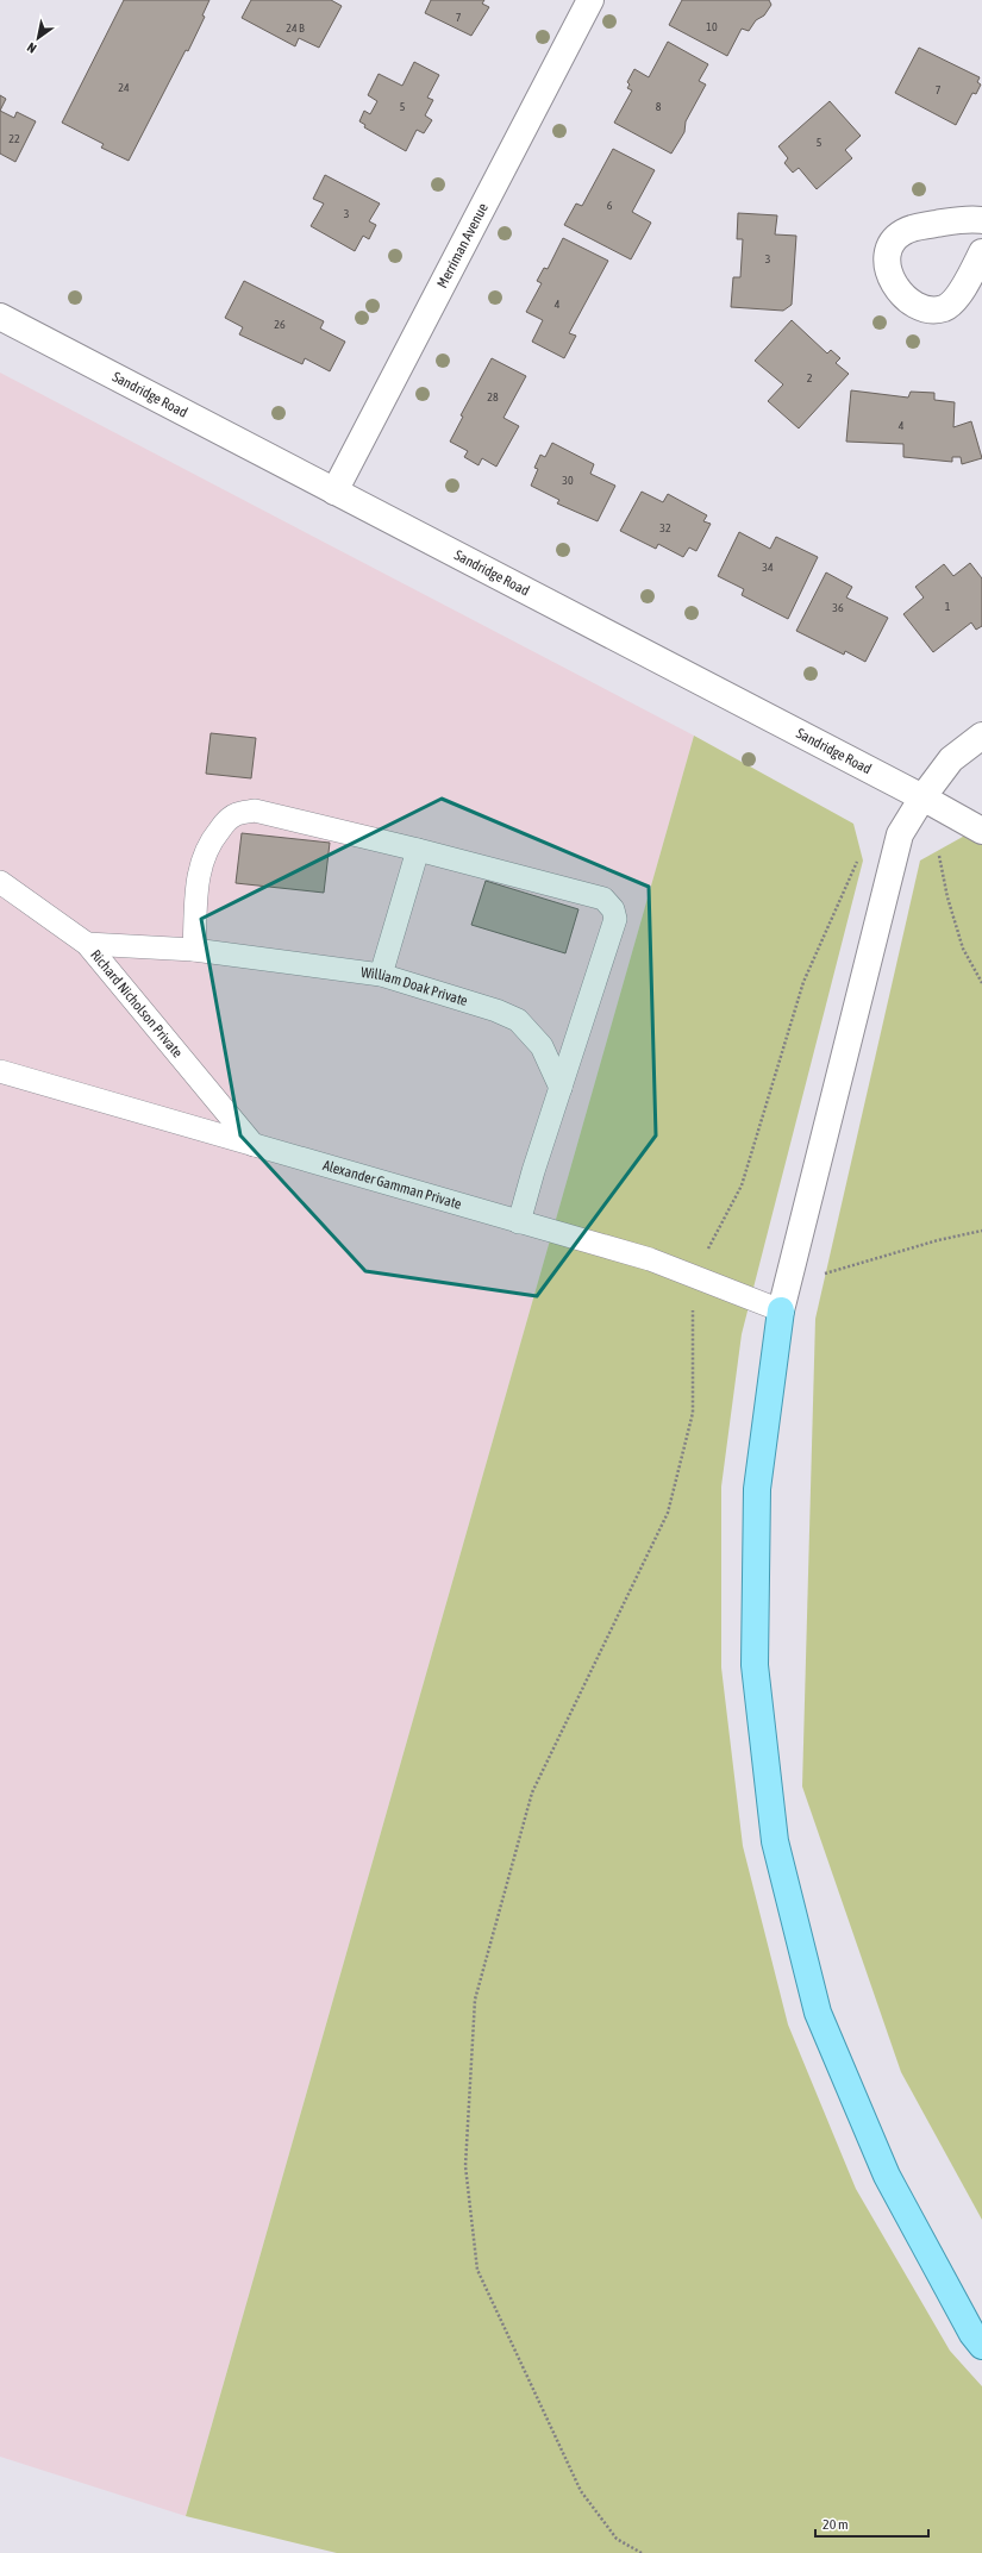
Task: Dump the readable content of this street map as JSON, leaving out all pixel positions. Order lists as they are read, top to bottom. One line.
{"streets":{"street":["Merriman Avenue","Sandridge Road"],"lane":["William Doak Private","Richard Nicholson Private","Alexander Gamman Private"]},"crossings":[["Merriman Avenue","Sandridge Road"],["William Doak Private","Richard Nicholson Private"],["Richard Nicholson Private","Alexander Gamman Private"]],"house_numbers":["7","10","24 B","24","7","5","8","22","5","6","3","3","4","26","2","28","4","30","32","34","1","36"],"scale_bar":"20 m","north":"bottom left"}
